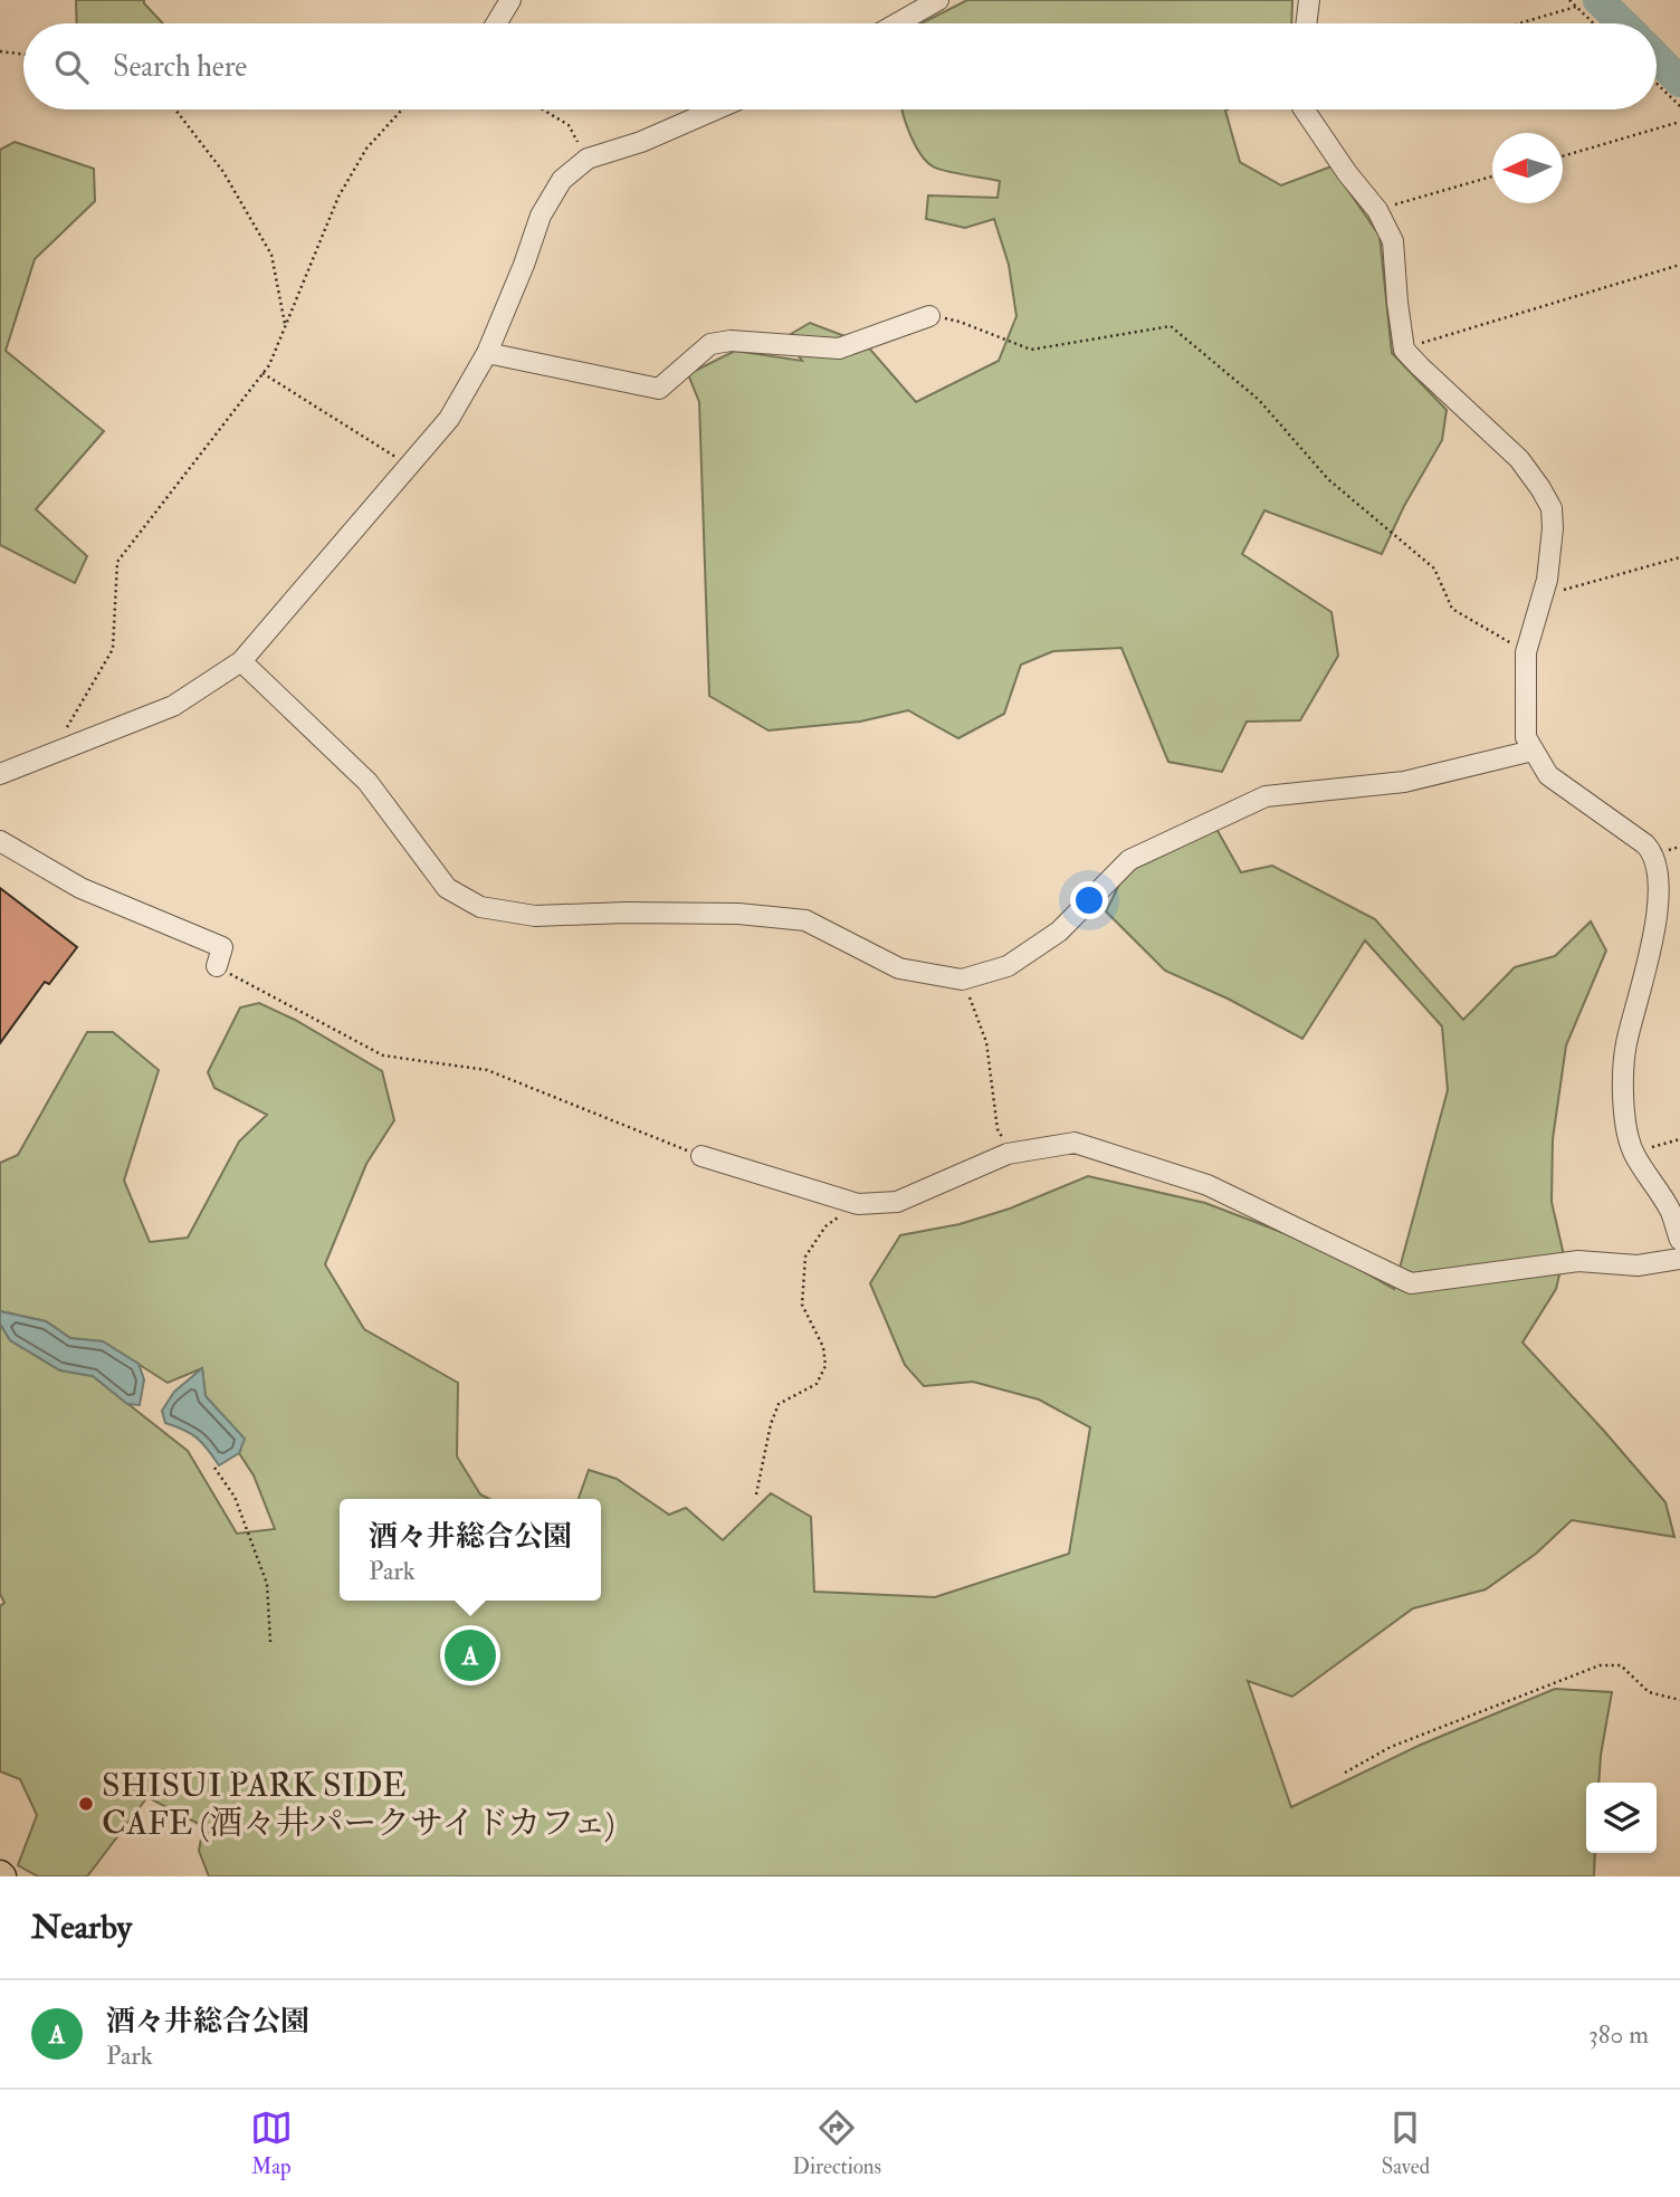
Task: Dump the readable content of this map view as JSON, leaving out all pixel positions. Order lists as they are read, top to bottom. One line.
{"places":["SHISUI PARK SIDE CAFE (酒々井パークサイドカフェ)"],"north":"left","page":{"search":"Search here","popup":["酒々井総合公園","Park"],"pins":"A","heading":"Nearby","list":[{"mark":"A","name":"酒々井総合公園","note":"Park","value":"380 m"}],"nav":["Map","Directions","Saved"]}}
